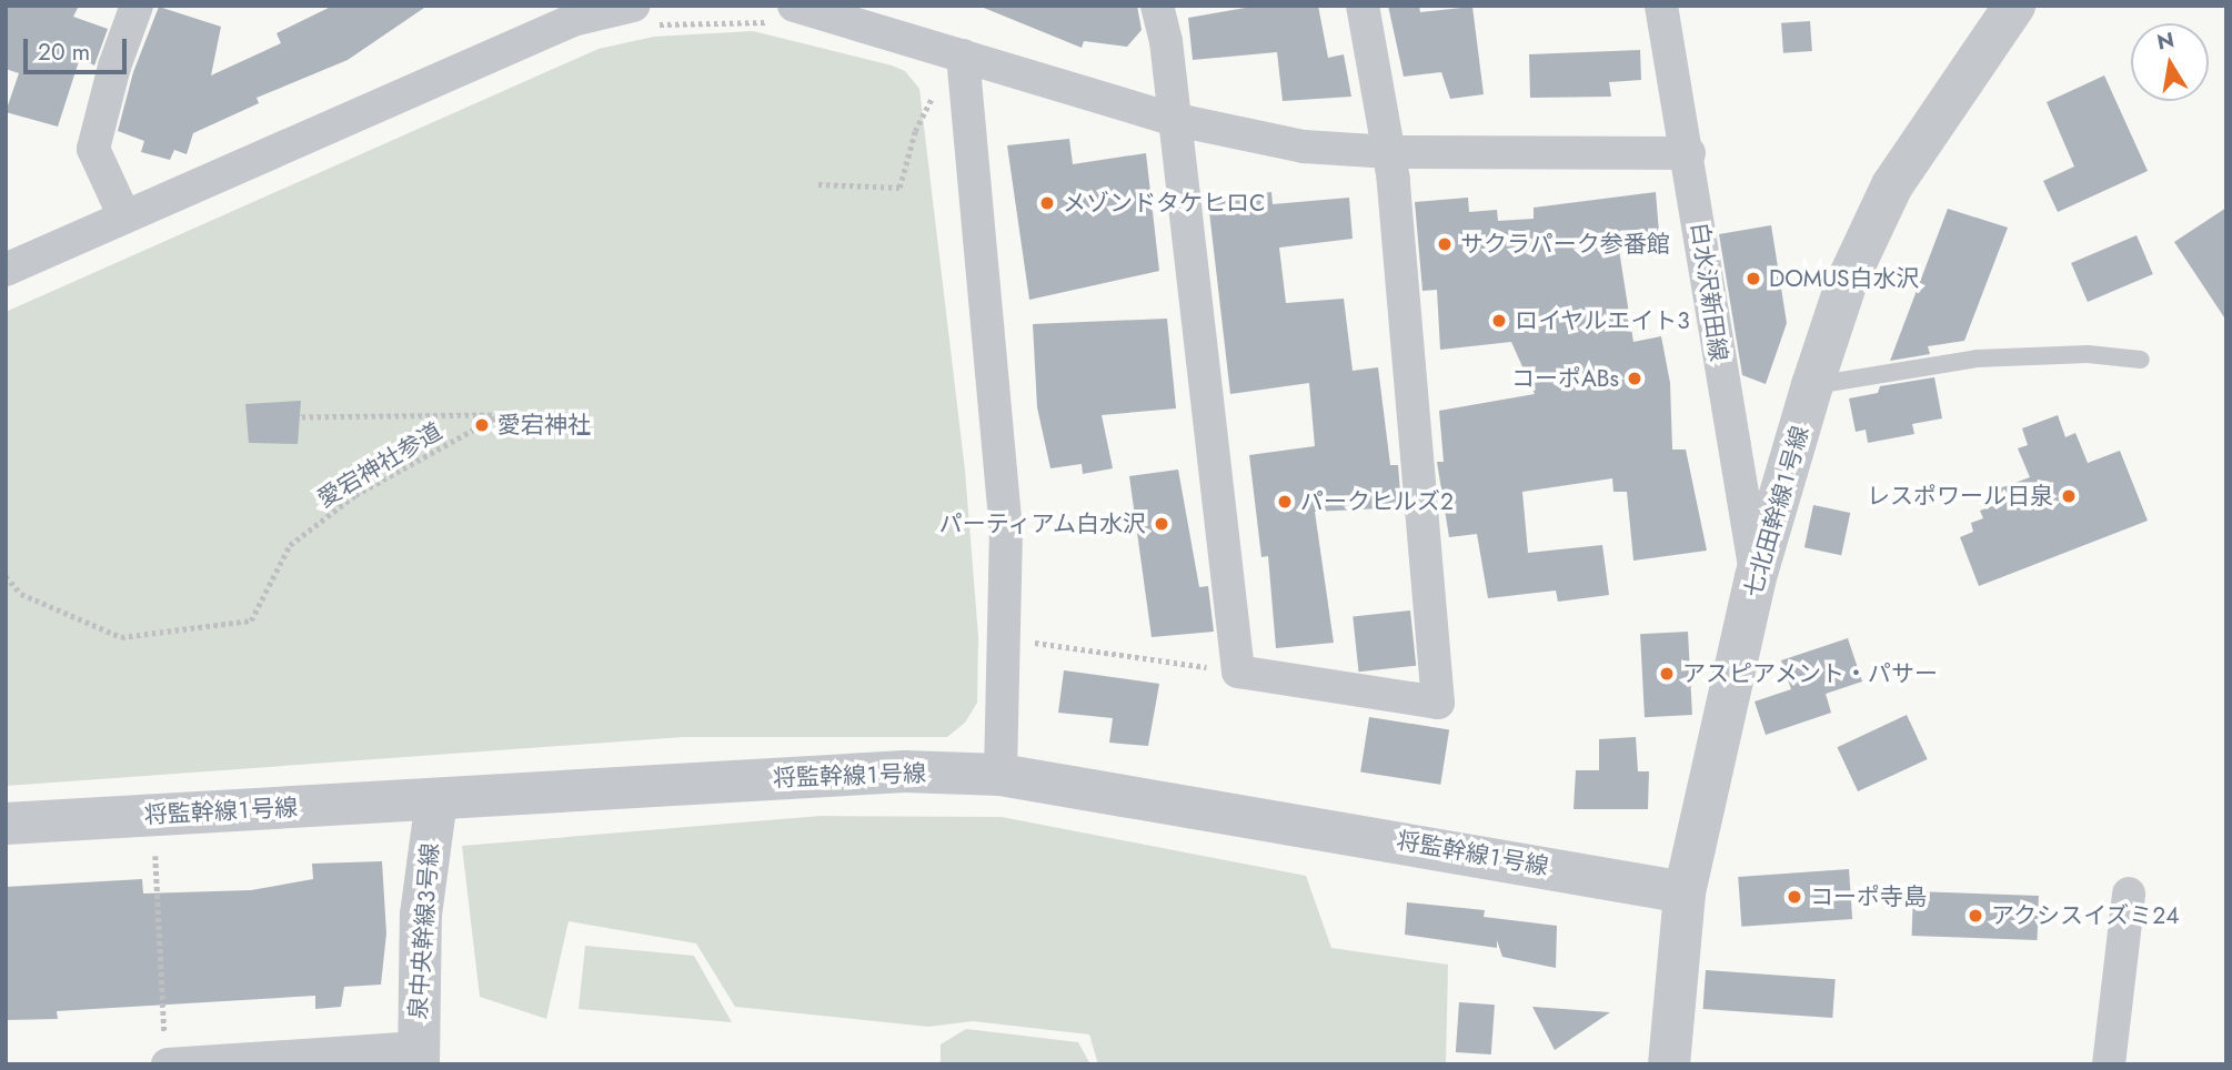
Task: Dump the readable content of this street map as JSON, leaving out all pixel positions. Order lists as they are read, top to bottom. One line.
{"streets":{"street":["白水沢新田線","七北田幹線１号線","将監幹線１号線","泉中央幹線３号線"],"path":["愛宕神社参道"]},"crossings":[["白水沢新田線","七北田幹線１号線"],["七北田幹線１号線","将監幹線１号線"],["将監幹線１号線","泉中央幹線３号線"]],"places":["メゾンドタケヒロC","サクラパーク参番館","DOMUS白水沢","ロイヤルエイト3","コーポABs","愛宕神社","レスポワール日泉","パークヒルズ2","パーティアム白水沢","アスピアメント・パサー","コーポ寺島","アクシスイズミ24"],"scale_bar":"20 m","north":"top"}
